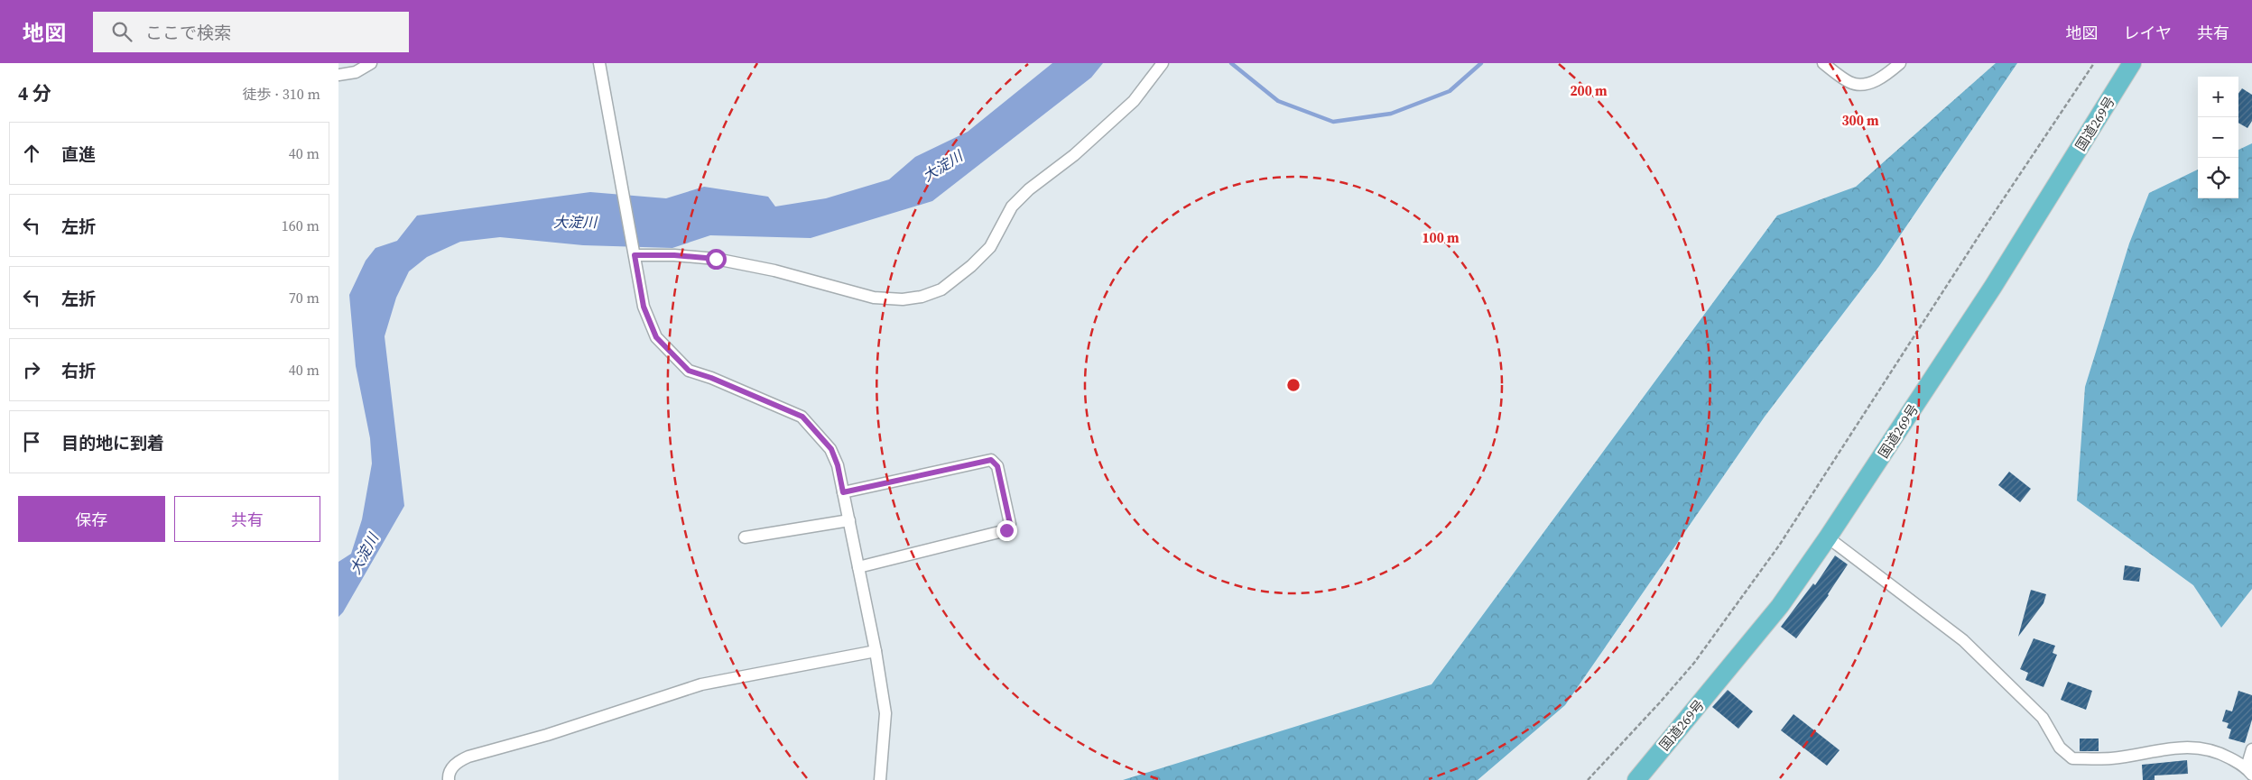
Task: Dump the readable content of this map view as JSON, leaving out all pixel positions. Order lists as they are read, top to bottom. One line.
{"streets":{"highway":["国道269号"]},"water":["大淀川"],"page":{"header":"地図","search":"ここで検索","nav":["地図","レイヤ","共有"],"heading":["4 分","徒歩 · 310 m"],"map_buttons":["+","−"],"list":[["直進","40 m"],["左折","160 m"],["左折","70 m"],["右折","40 m"],"目的地に到着"],"buttons":["保存","共有"]},"rings":["200 m","300 m","100 m"]}
